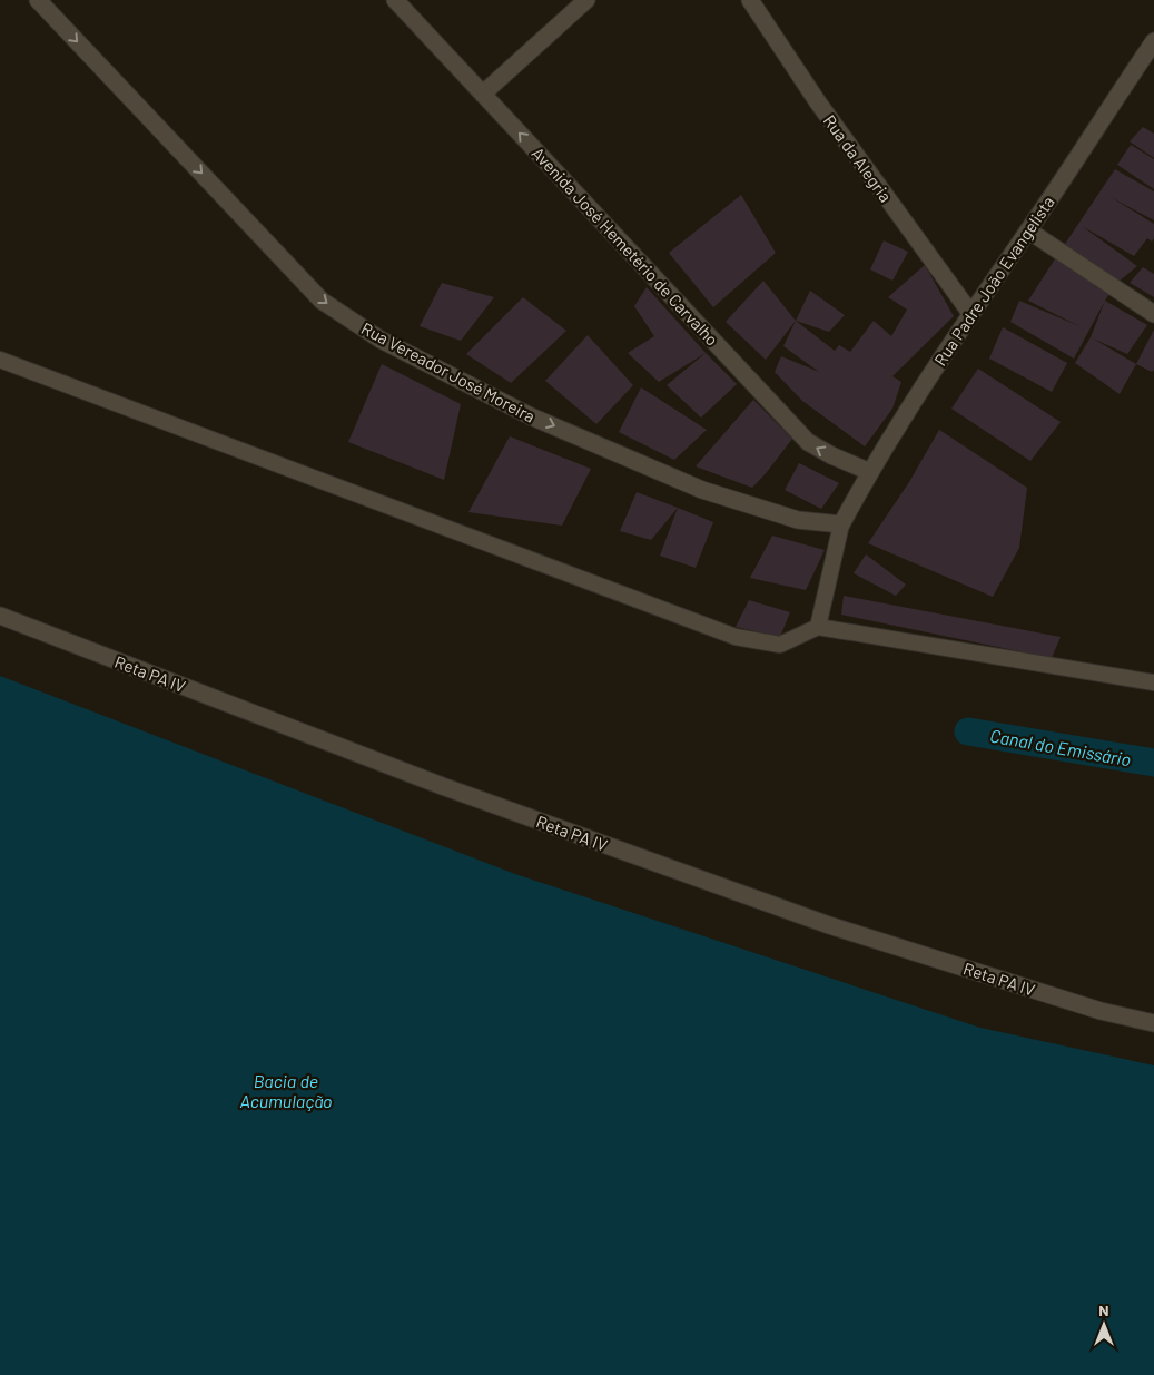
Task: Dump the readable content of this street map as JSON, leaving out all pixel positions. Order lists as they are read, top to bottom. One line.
{"streets":{"street":["Rua da Alegria","Avenida José Hemetério de Carvalho","Rua Padre João Evangelista","Rua Vereador José Moreira","Reta PA IV"]},"crossings":[["Rua da Alegria","Rua Padre João Evangelista"],["Avenida José Hemetério de Carvalho","Rua Padre João Evangelista"],["Rua Padre João Evangelista","Rua Vereador José Moreira"]],"one_way":["Avenida José Hemetério de Carvalho","Rua Vereador José Moreira"],"water":["Canal do Emissário","Bacia de Acumulação"],"north":"top"}
